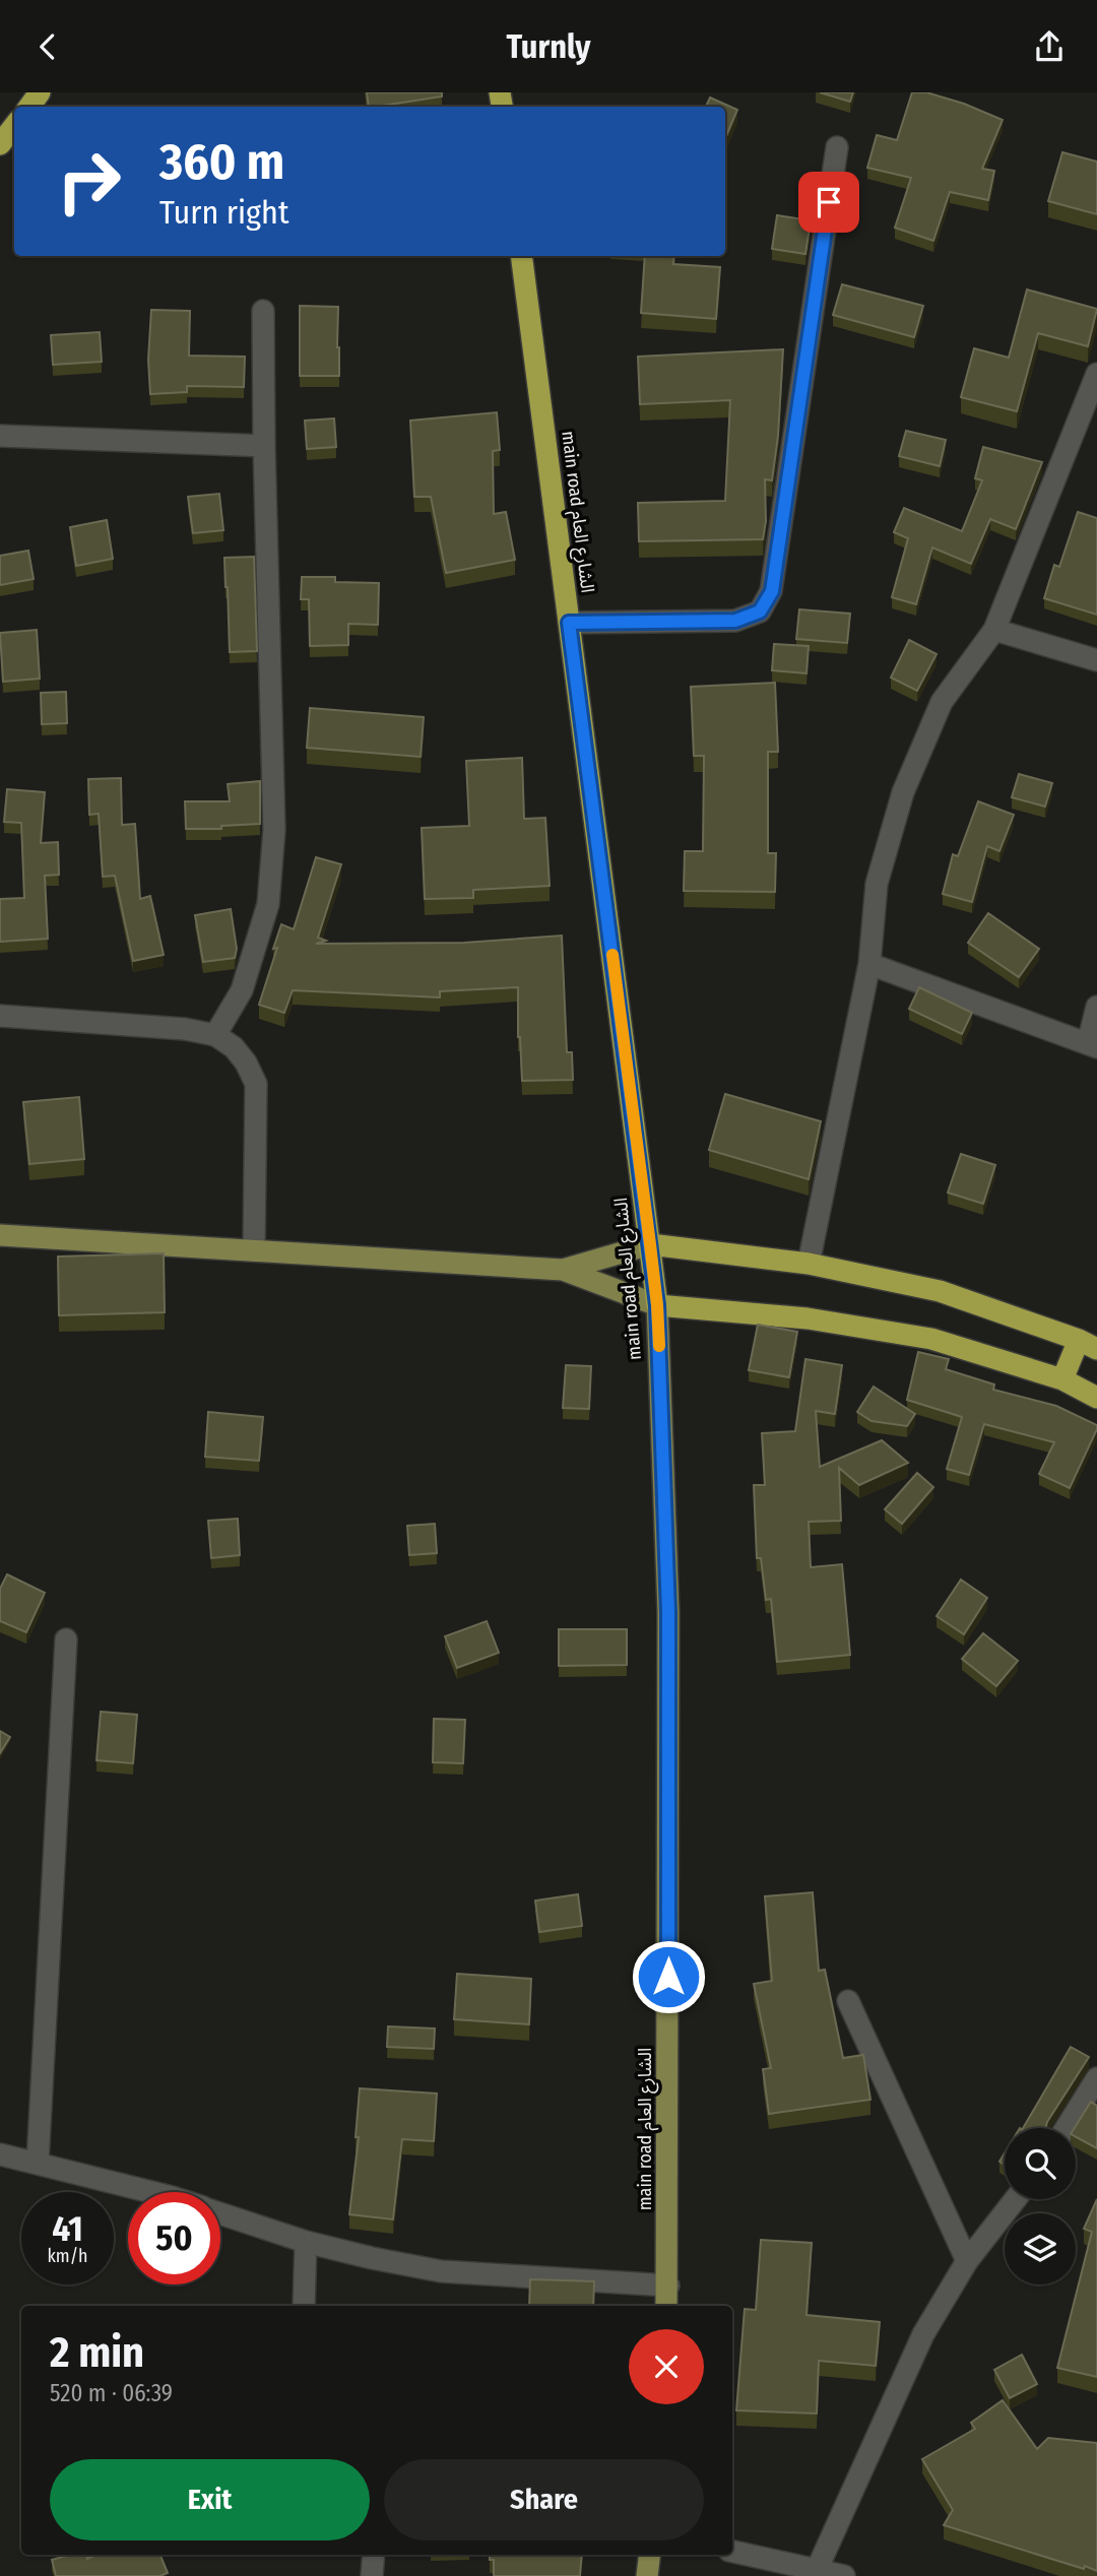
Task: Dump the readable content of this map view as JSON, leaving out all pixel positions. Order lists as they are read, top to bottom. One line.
{"streets":{"highway":["main road الشارع العام"]},"page":{"header":"Turnly","turn":["360 m","Turn right"],"speed":"41 km/h","limit":"50","heading":["2 min","520 m · 06:39"],"buttons":["Exit","Share"]}}
